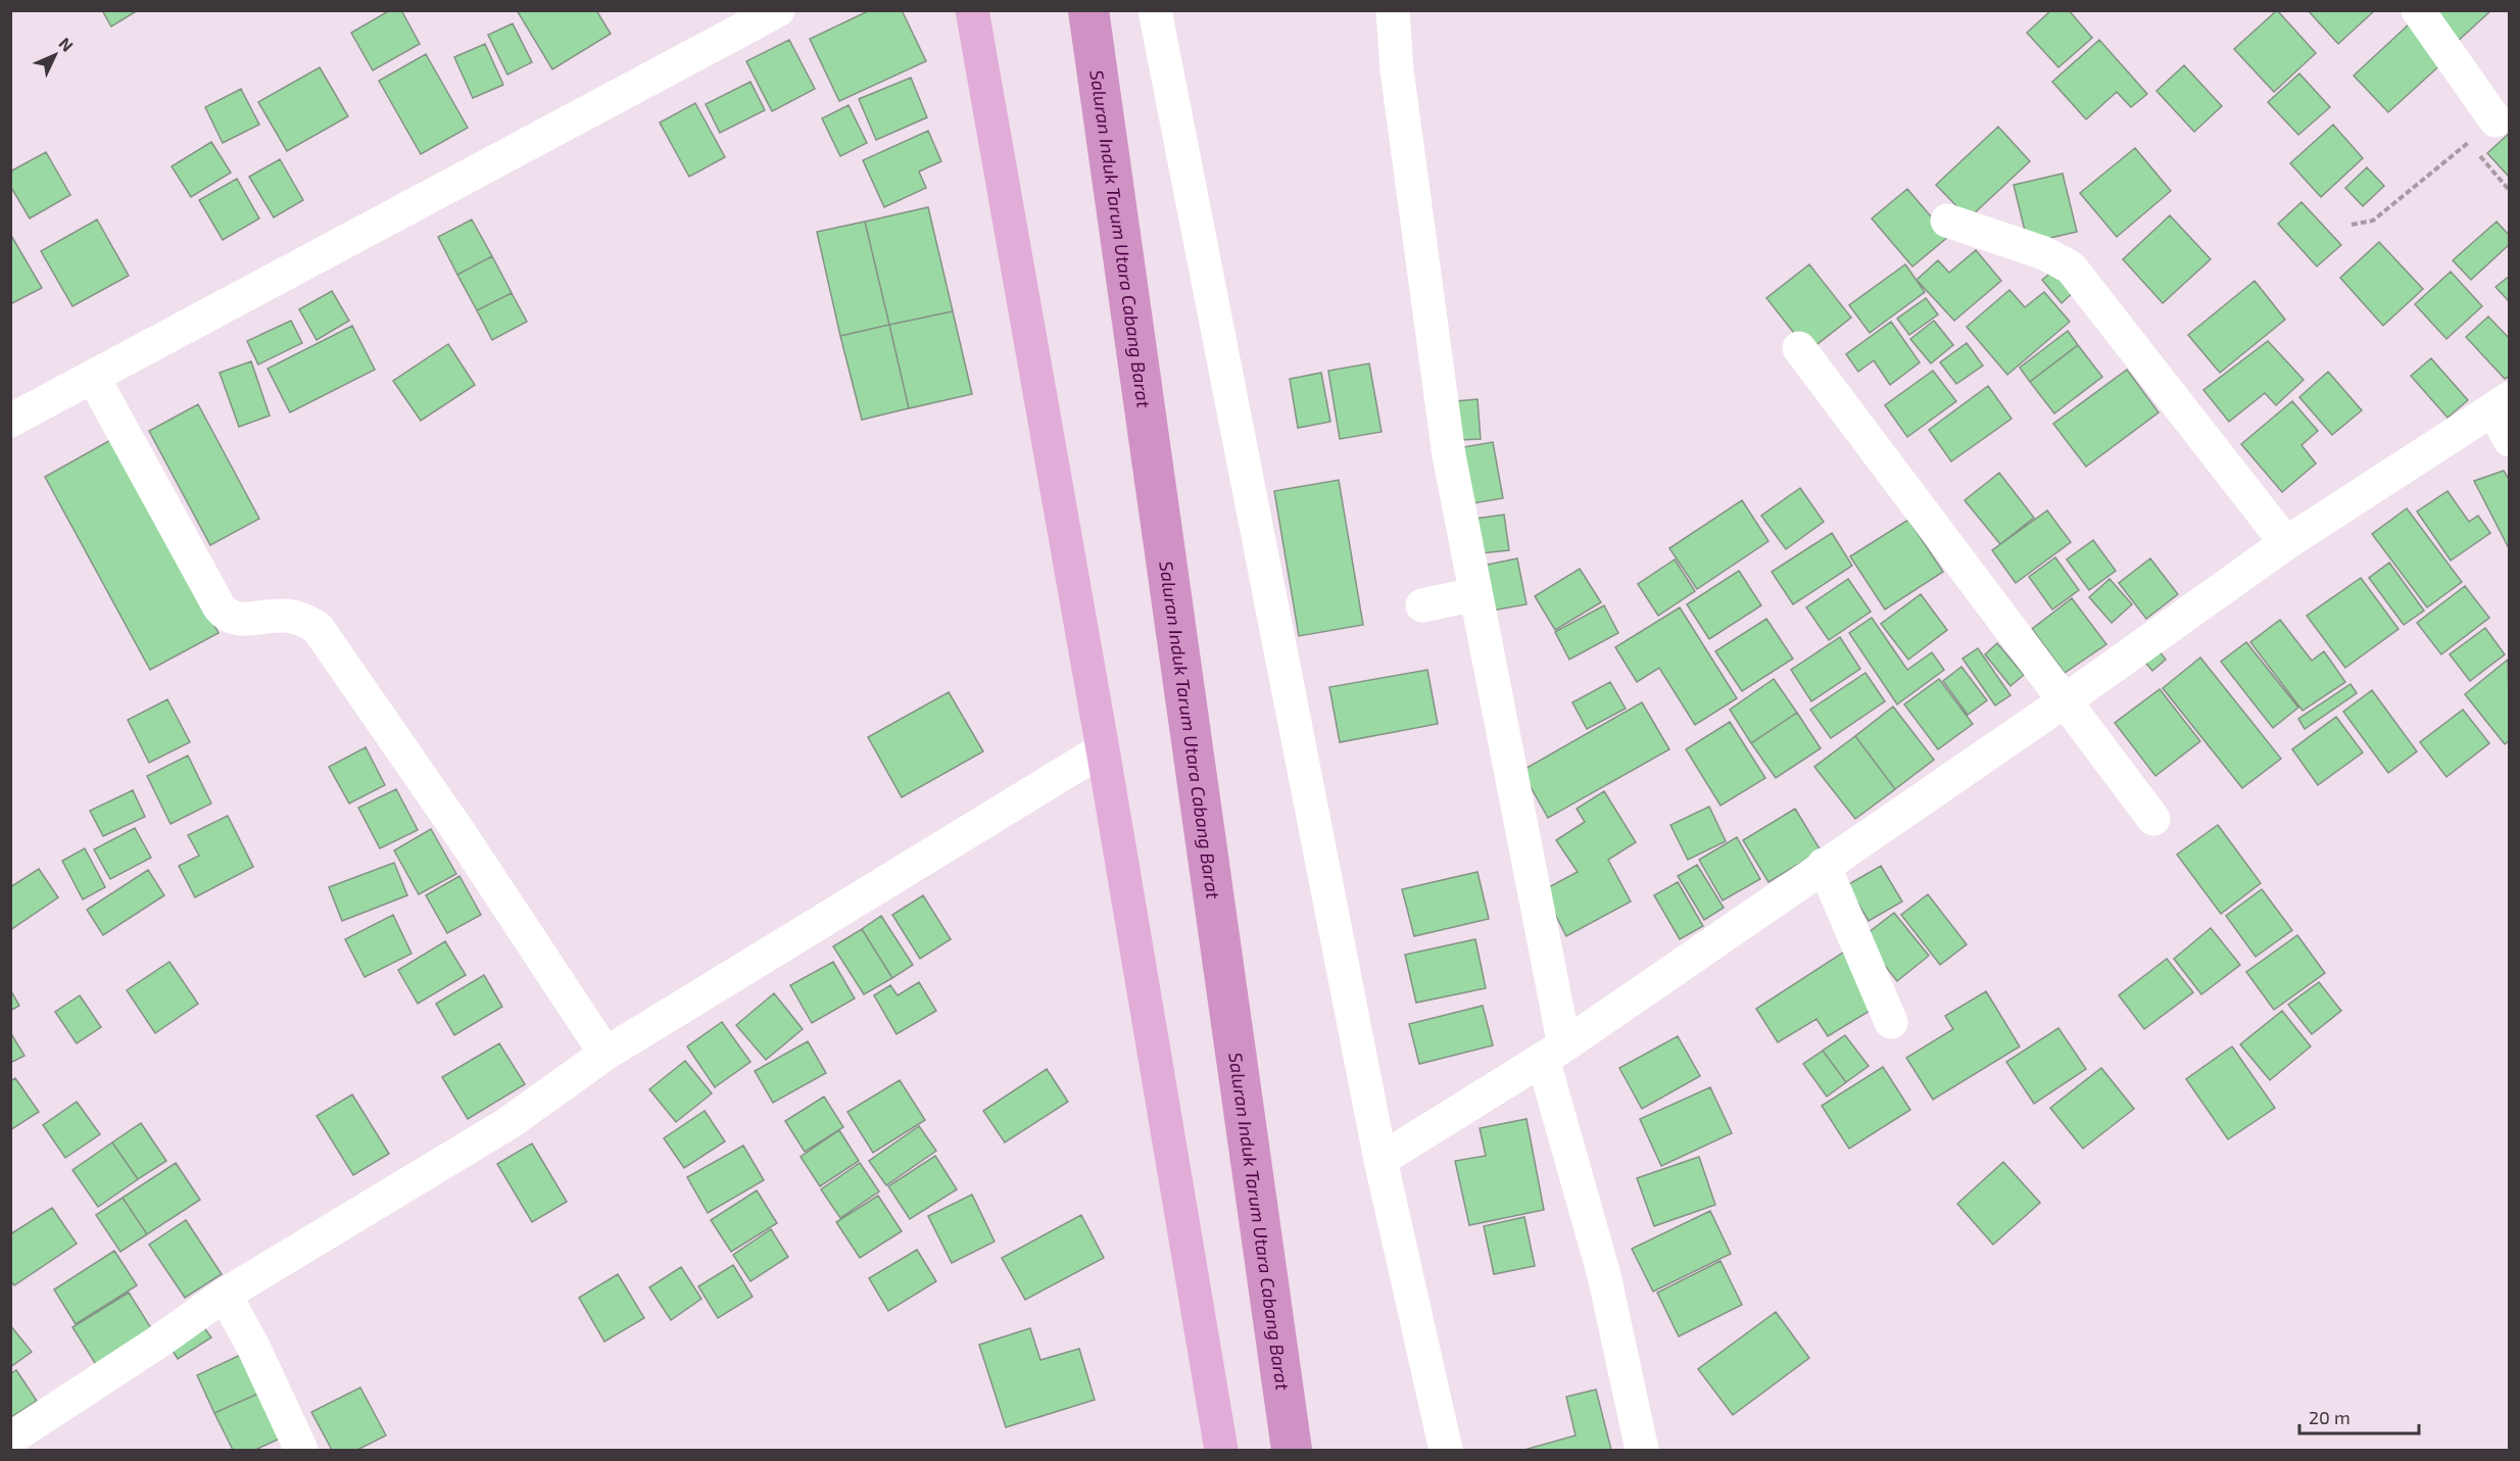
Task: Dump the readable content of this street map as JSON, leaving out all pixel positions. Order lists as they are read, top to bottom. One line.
{"water":["Saluran Induk Tarum Utara Cabang Barat"],"scale_bar":"20 m","north":"top right"}
